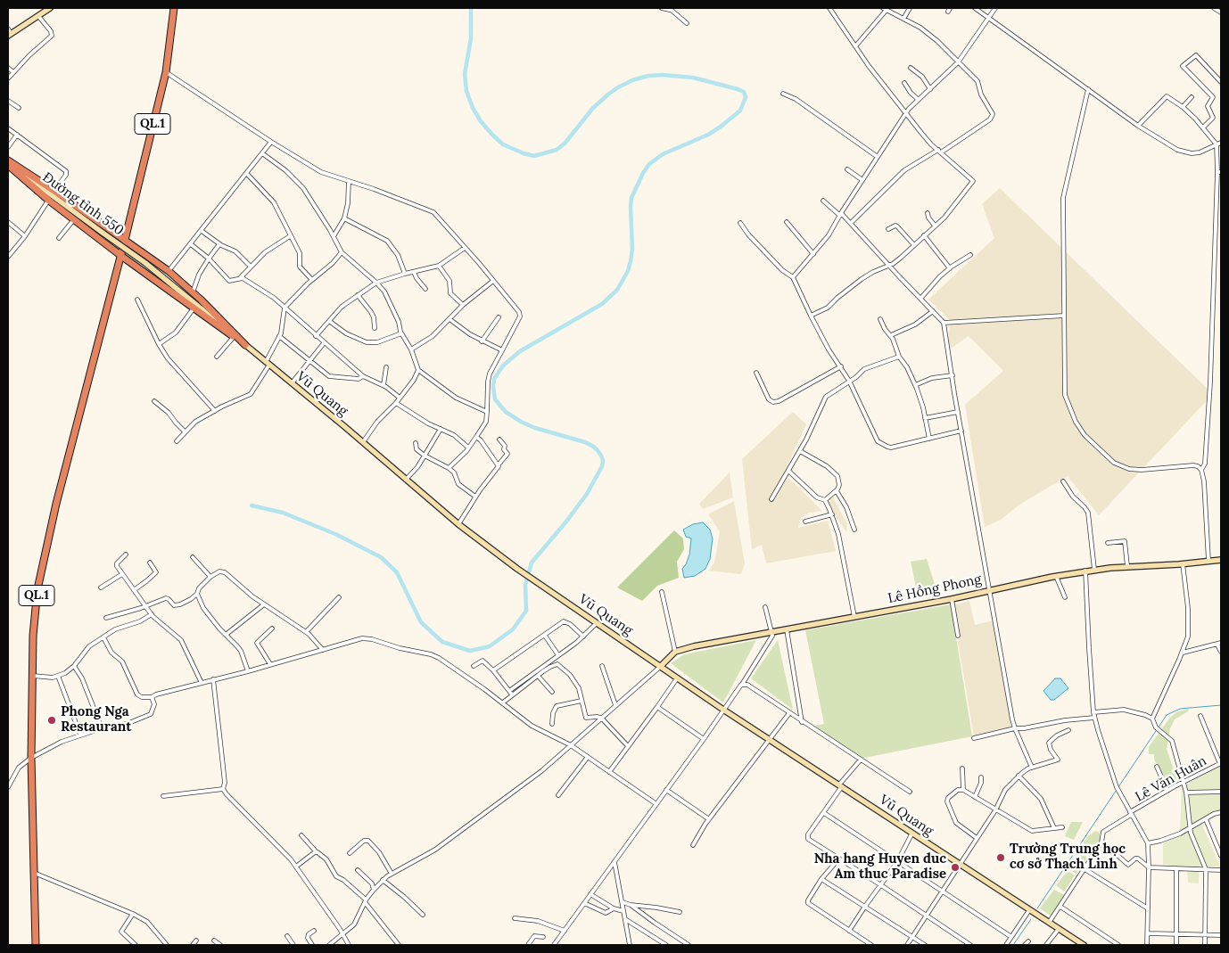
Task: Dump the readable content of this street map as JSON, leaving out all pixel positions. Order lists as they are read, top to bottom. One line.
{"streets":{"highway":["QL.1"],"main road":["Đường tỉnh 550","Vũ Quang","Lê Hồng Phong"],"street":["Lê Văn Huân"]},"crossings":[["Đường tỉnh 550","Vũ Quang"],["Vũ Quang","Lê Hồng Phong"],["Vũ Quang","Lê Văn Huân"]],"places":["Phong Nga Restaurant","Trường Trung học cơ sở Thạch Linh","Nha hang Huyen duc Am thuc Paradise"]}
